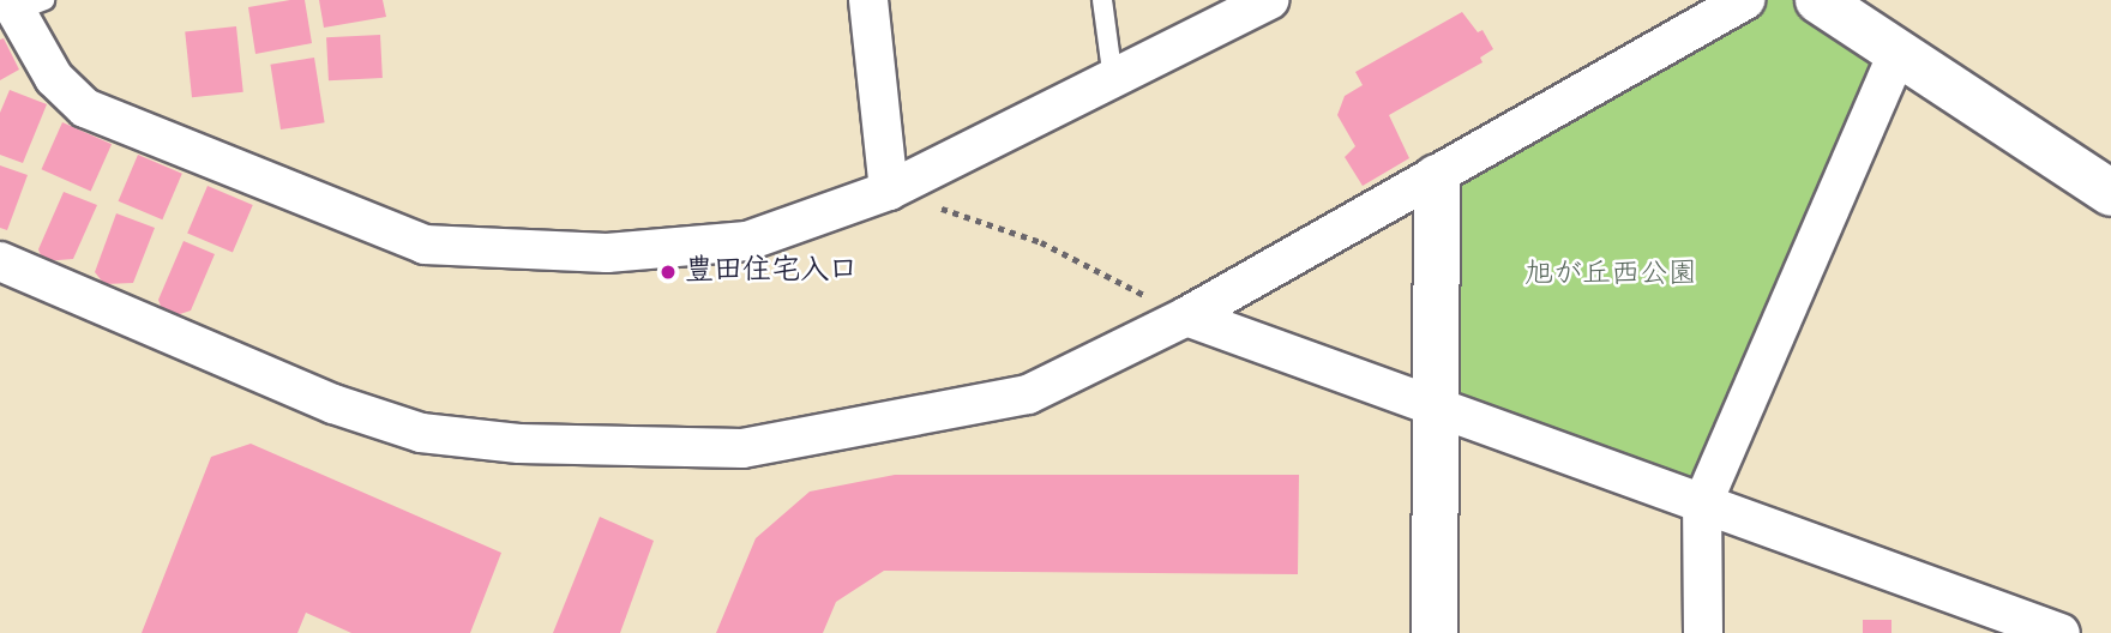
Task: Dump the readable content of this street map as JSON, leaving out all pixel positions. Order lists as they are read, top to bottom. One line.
{"parks":["旭が丘西公園"],"places":["豊田住宅入口"]}
